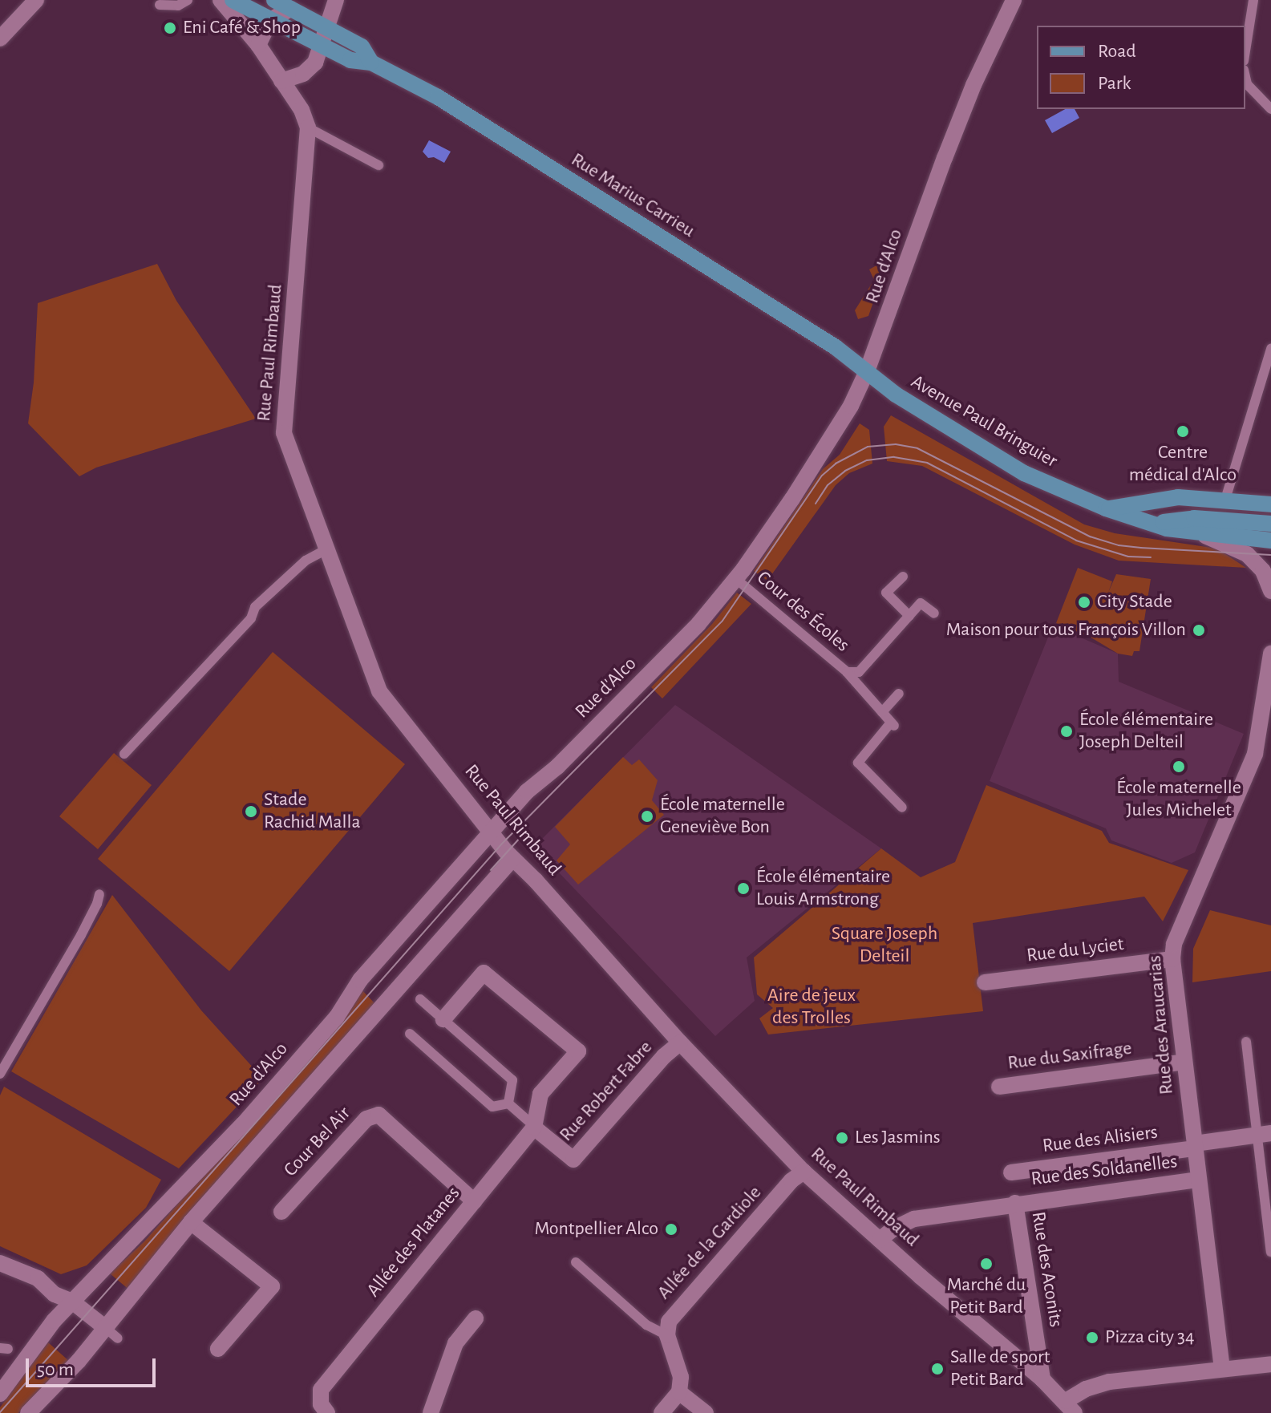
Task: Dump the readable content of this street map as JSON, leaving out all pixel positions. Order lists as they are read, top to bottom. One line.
{"streets":{"main road":["Rue Marius Carrieu","Avenue Paul Bringuier"],"street":["Rue d'Alco","Rue Paul Rimbaud","Rue du Lyciet","Rue des Araucarias","Rue du Saxifrage","Rue Robert Fabre","Rue des Alisiers","Cour Bel Air","Rue des Soldanelles","Allée des Platanes","Allée de la Gardiole","Rue des Aconits"],"lane":["Cour des Écoles"]},"crossings":[["Rue Marius Carrieu","Rue d'Alco"],["Rue Marius Carrieu","Avenue Paul Bringuier"],["Rue d'Alco","Rue Paul Rimbaud"],["Rue d'Alco","Avenue Paul Bringuier"],["Rue d'Alco","Cour des Écoles"],["Rue Paul Rimbaud","Rue Robert Fabre"],["Rue Paul Rimbaud","Rue des Soldanelles"],["Rue Paul Rimbaud","Allée de la Gardiole"],["Rue Paul Rimbaud","Rue des Aconits"],["Rue du Lyciet","Rue des Araucarias"],["Rue des Araucarias","Rue du Saxifrage"],["Rue des Araucarias","Rue des Alisiers"],["Rue des Araucarias","Rue des Soldanelles"],["Rue Robert Fabre","Allée des Platanes"],["Cour Bel Air","Allée des Platanes"],["Rue des Soldanelles","Rue des Aconits"]],"parks":["Square Joseph Delteil","Aire de jeux des Trolles"],"places":["Eni Café & Shop","Centre médical d'Alco","City Stade","Maison pour tous François Villon","École élémentaire Joseph Delteil","École maternelle Jules Michelet","Stade Rachid Malla","École maternelle Geneviève Bon","École élémentaire Louis Armstrong","Les Jasmins","Montpellier Alco","Marché du Petit Bard","Pizza city 34","Salle de sport Petit Bard"],"legend":["Road","Park"],"scale_bar":"50 m"}
